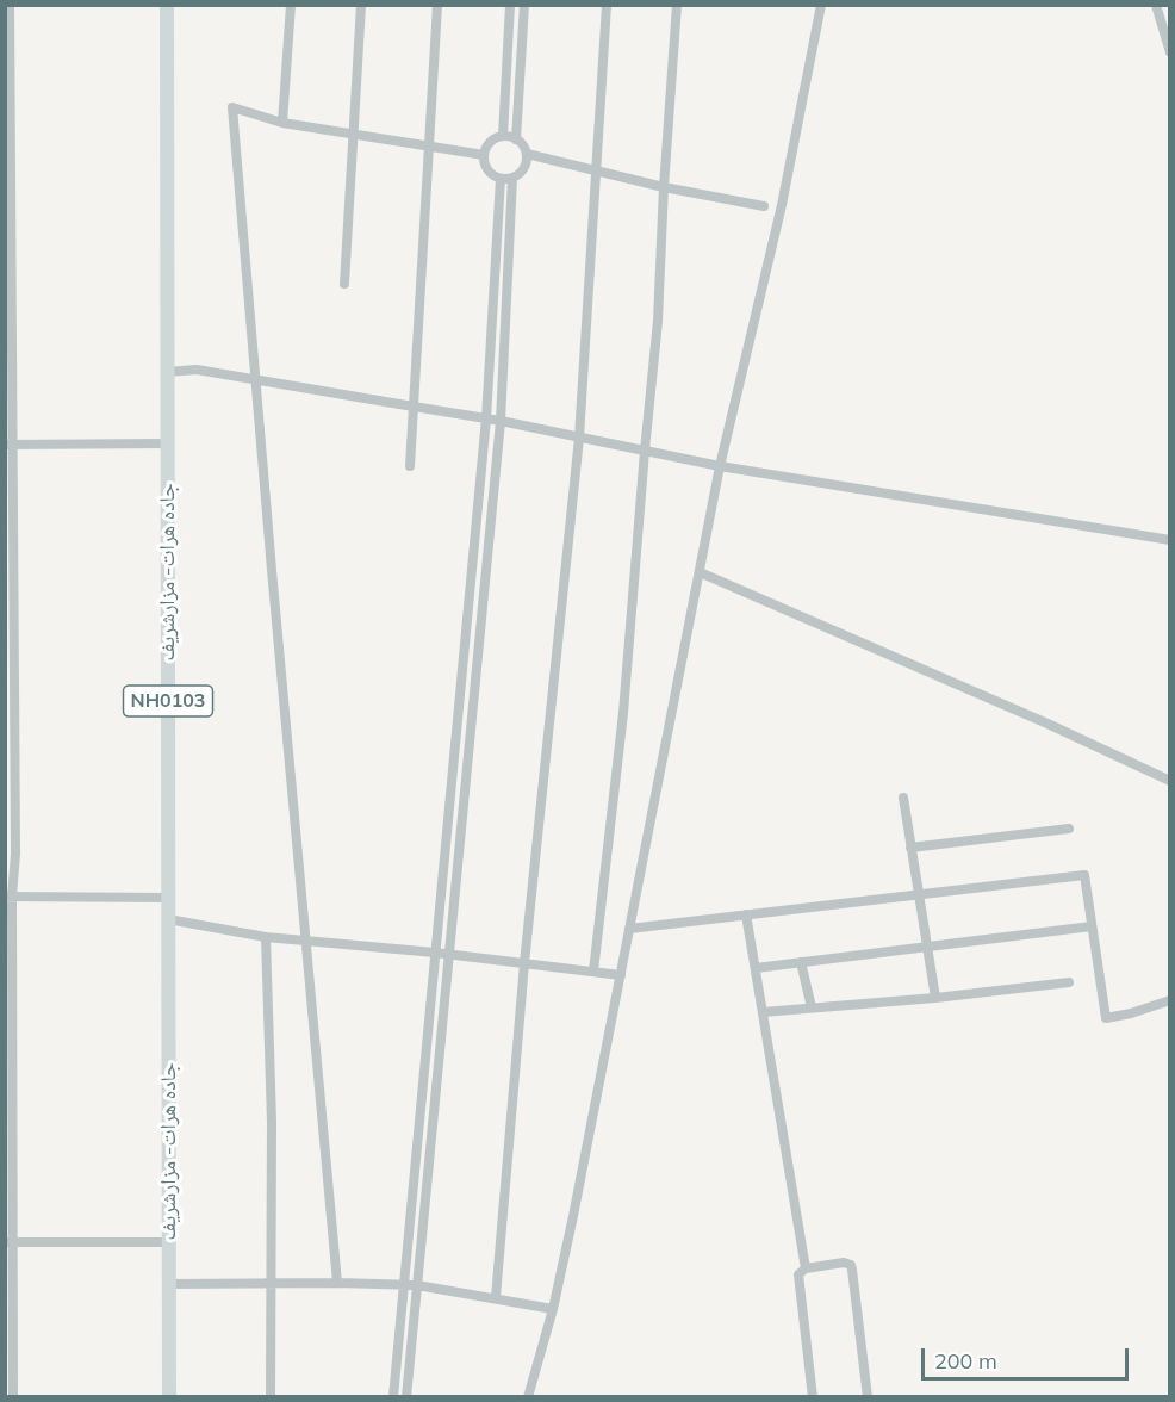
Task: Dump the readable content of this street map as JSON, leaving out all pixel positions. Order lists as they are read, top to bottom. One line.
{"streets":{"highway":["جاده هرات- مزارشریف","NH0103"]},"scale_bar":"200 m"}
